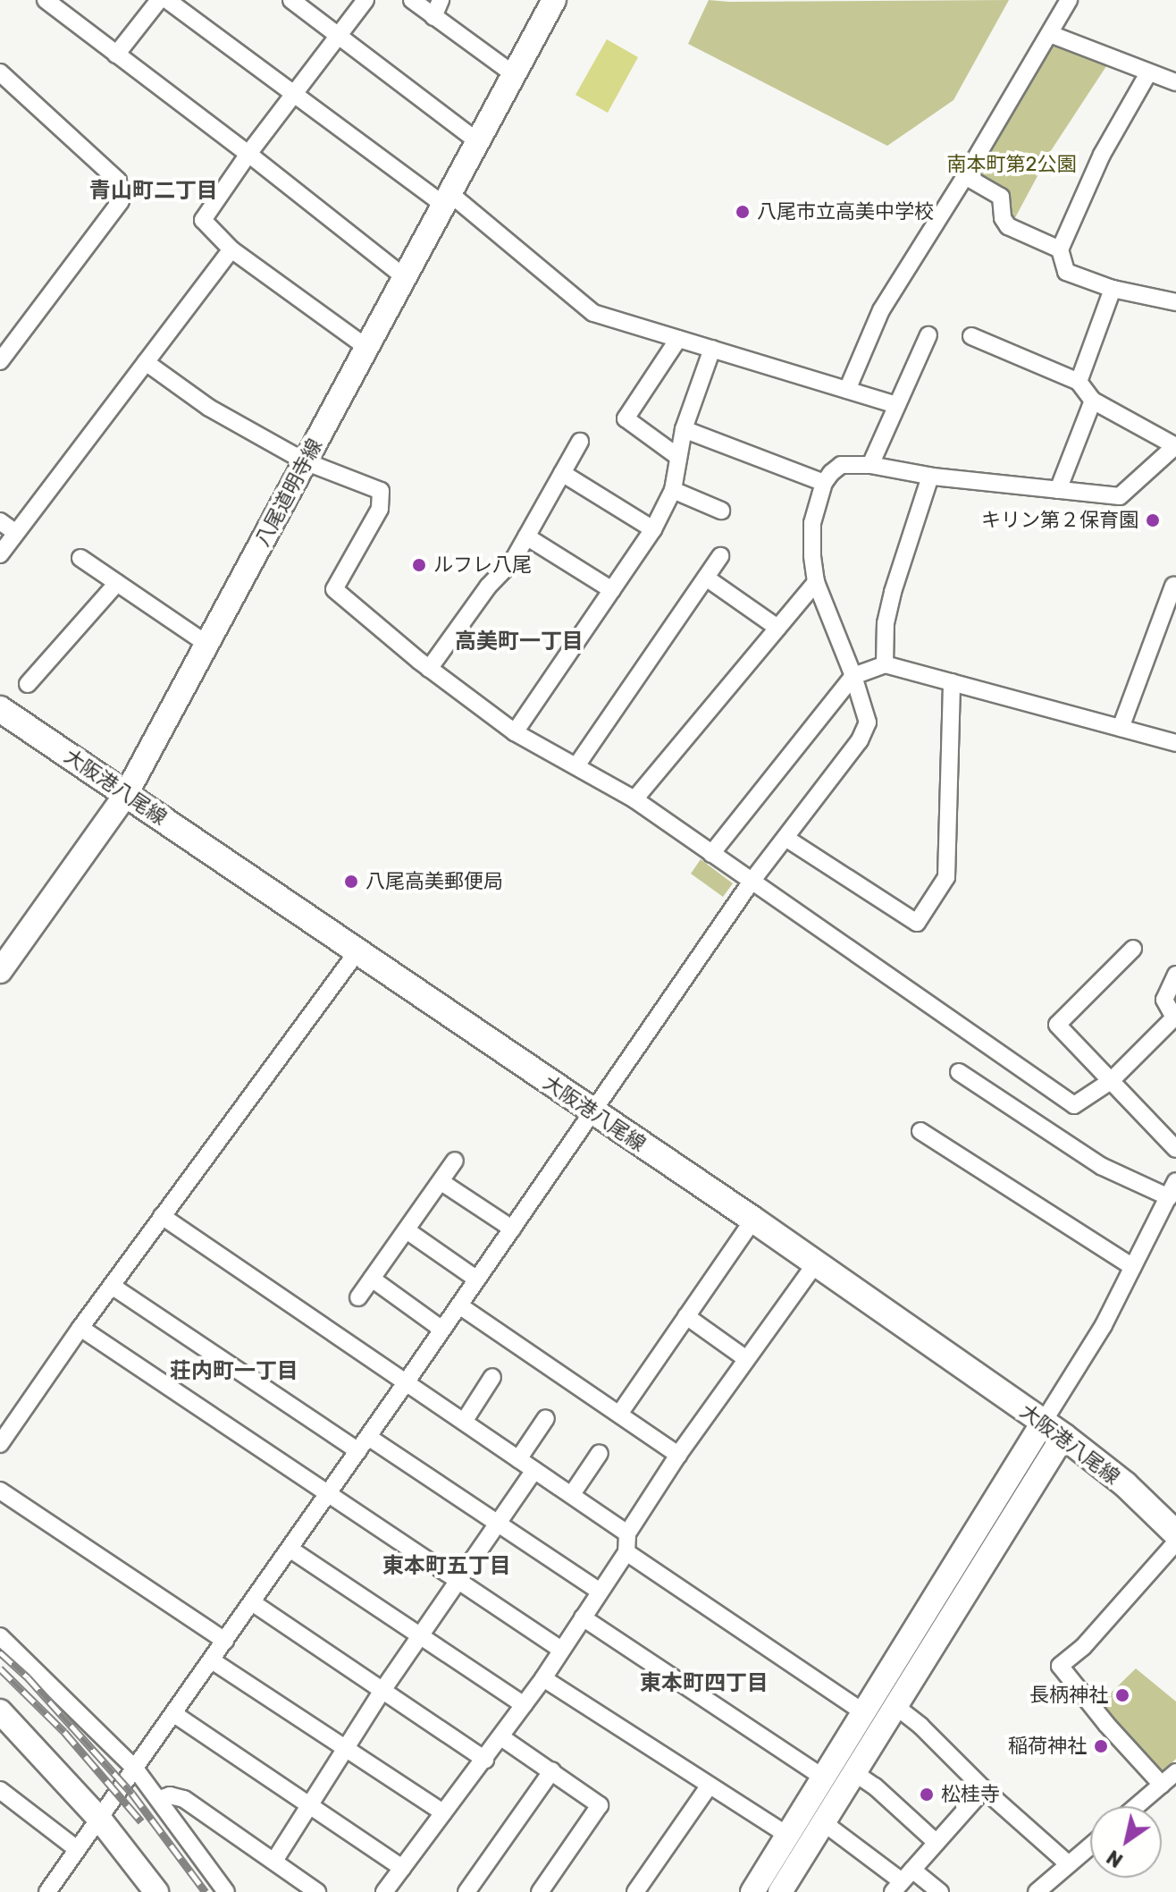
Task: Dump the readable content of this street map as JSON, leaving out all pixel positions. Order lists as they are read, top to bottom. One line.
{"streets":{"main road":["大阪港八尾線"],"street":["八尾道明寺線"]},"crossings":[["八尾道明寺線","大阪港八尾線"]],"districts":["青山町二丁目","高美町一丁目","荘内町一丁目","東本町五丁目","東本町四丁目"],"parks":["南本町第2公園"],"places":["八尾市立高美中学校","キリン第２保育園","ルフレ八尾","八尾高美郵便局","長柄神社","稲荷神社","松桂寺"],"north":"bottom left"}
